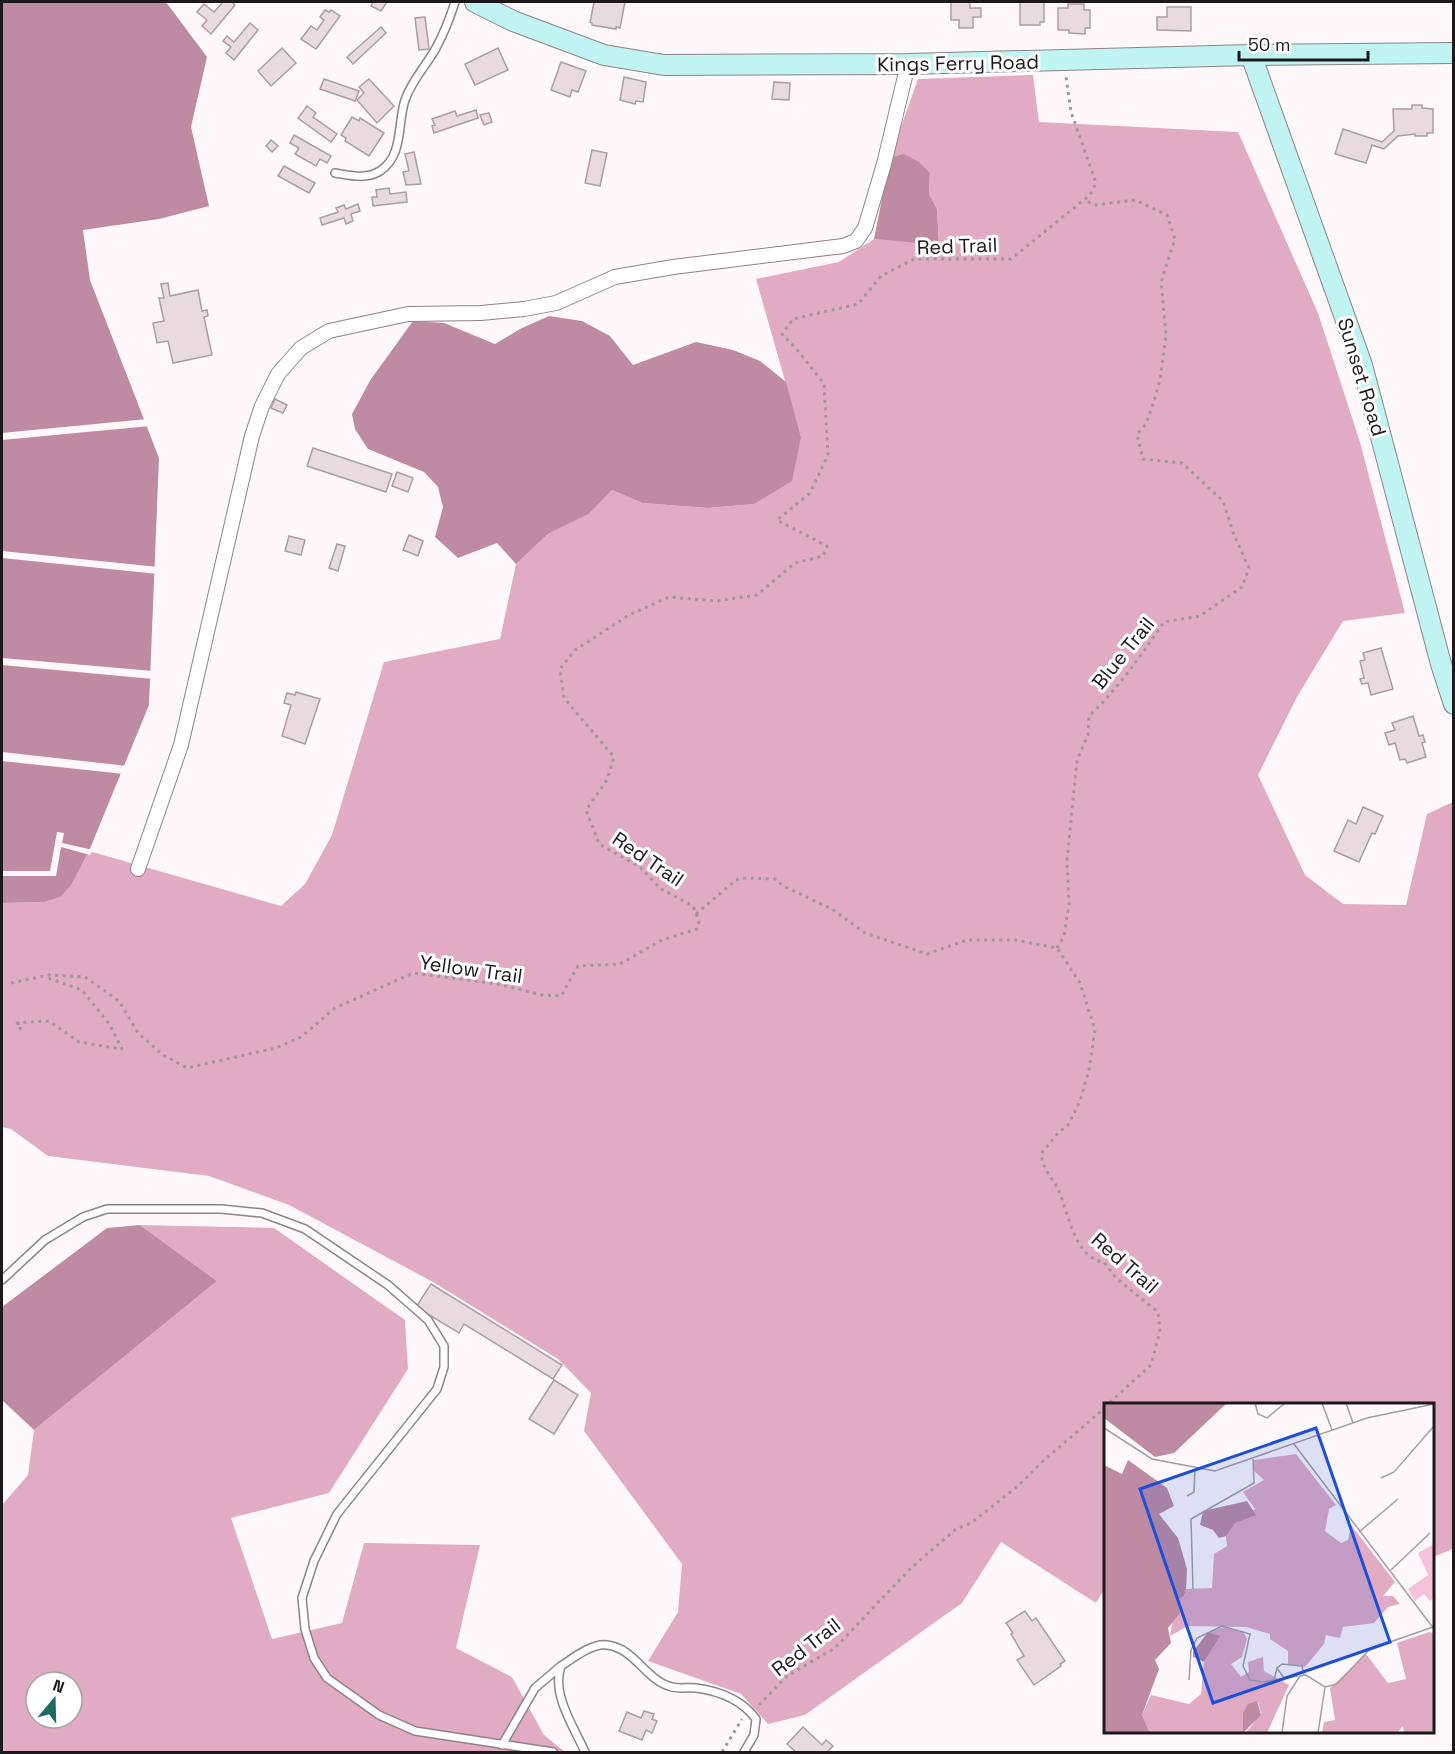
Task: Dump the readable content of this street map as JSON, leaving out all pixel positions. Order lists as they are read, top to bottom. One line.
{"streets":{"street":["Kings Ferry Road","Sunset Road"],"path":["Red Trail","Blue Trail","Yellow Trail"]},"crossings":[["Kings Ferry Road","Sunset Road"],["Red Trail","Blue Trail"],["Red Trail","Yellow Trail"]],"scale_bar":"50 m","north":"top"}
